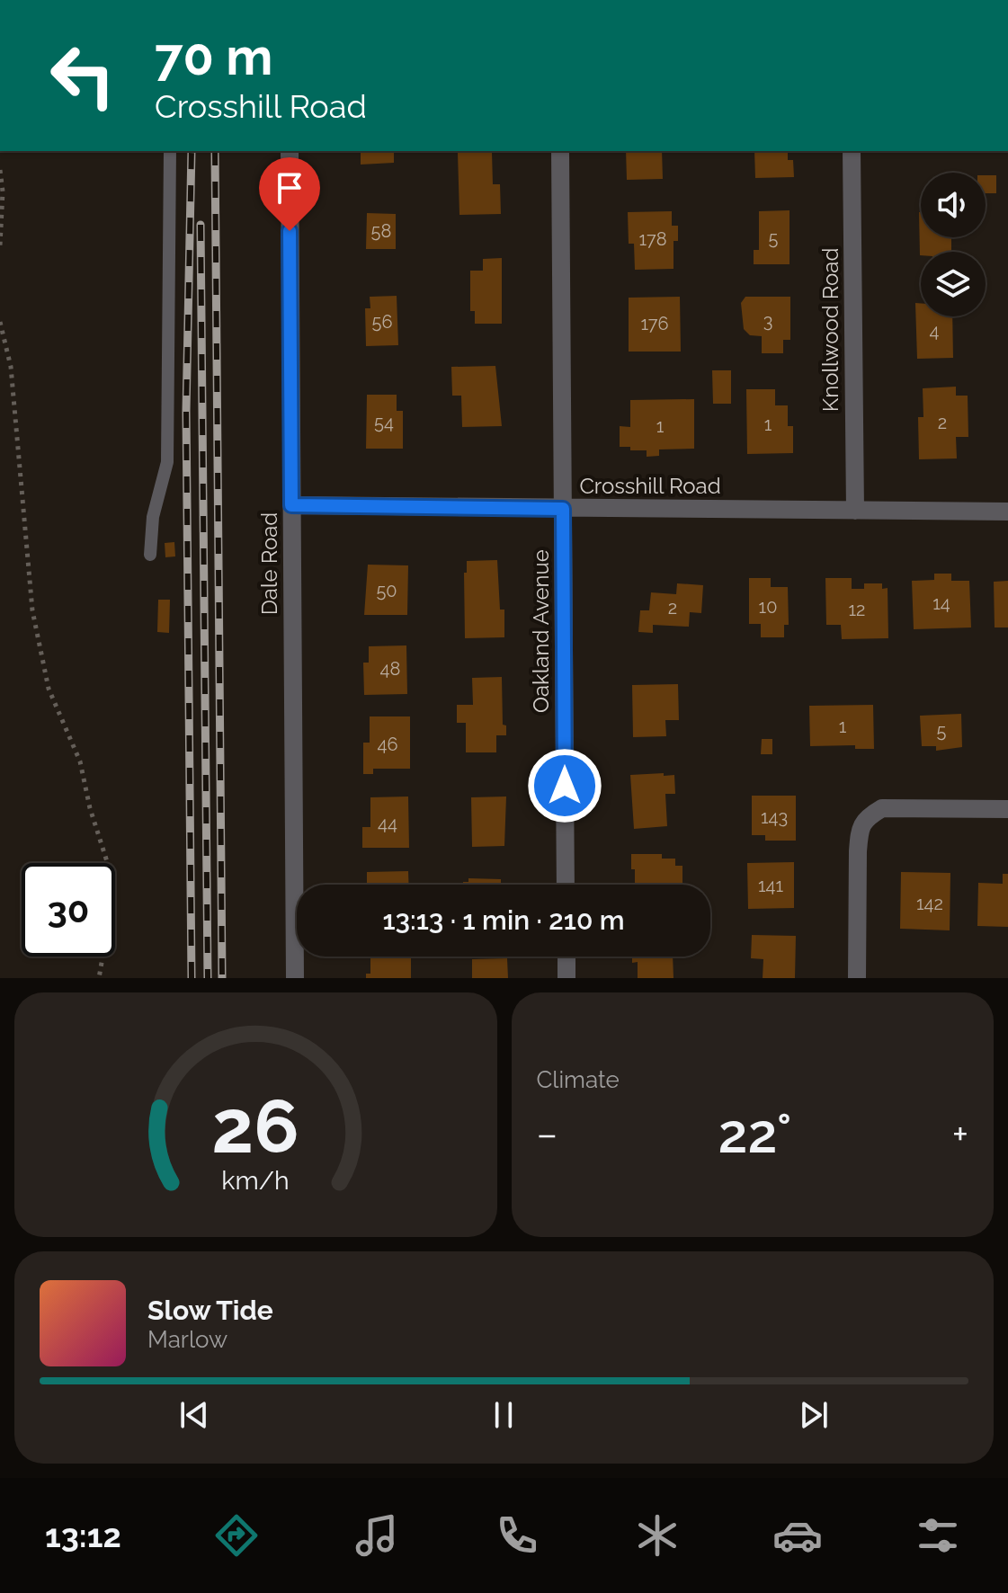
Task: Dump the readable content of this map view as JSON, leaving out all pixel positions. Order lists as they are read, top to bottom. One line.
{"streets":{"street":["Knollwood Road","Crosshill Road","Dale Road","Oakland Avenue"]},"crossings":[["Knollwood Road","Crosshill Road"],["Crosshill Road","Dale Road"],["Crosshill Road","Oakland Avenue"]],"house_numbers":["58","5","178","3","56","176","4","54","2","1","1","50","14","10","2","12","48","1","5","46","143","44","141","142"],"page":{"turn":["70 m","Crosshill Road"],"limit":"30","trip":"13:13 · 1 min · 210 m","tile":"Climate","heat":["−","22°","+"],"song":["Slow Tide","Marlow"],"tabs":"13:12","gauge":["26","km/h"]}}
